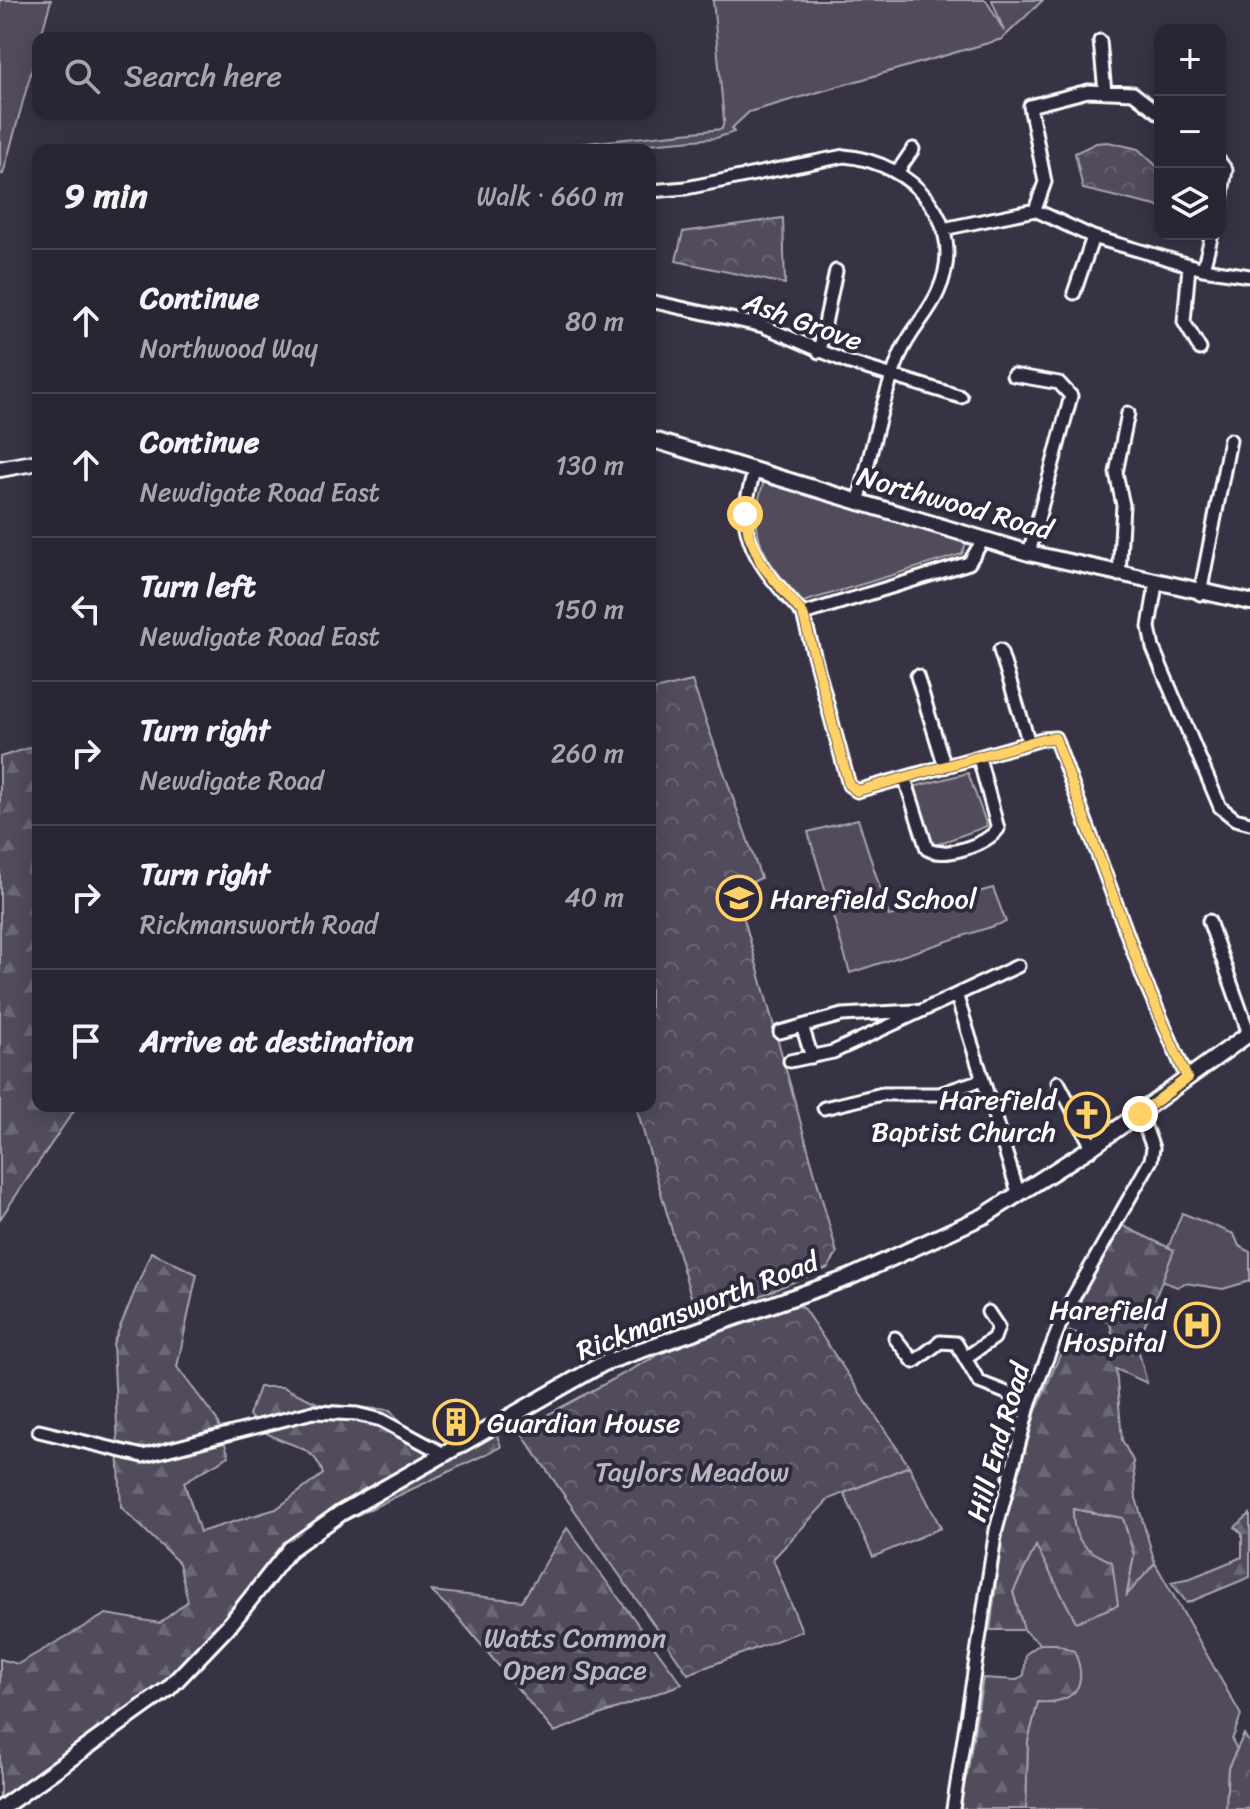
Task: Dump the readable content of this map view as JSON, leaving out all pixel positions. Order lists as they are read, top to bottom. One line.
{"streets":{"street":["Ash Grove","Northwood Road","Rickmansworth Road","Hill End Road"]},"crossings":[["Ash Grove","Northwood Road"],["Rickmansworth Road","Hill End Road"]],"parks":["Taylors Meadow","Watts Common Open Space"],"places":{"school or university":["Harefield School"],"church":["Harefield Baptist Church"],"hospital":["Harefield Hospital"],"building":["Guardian House"]},"page":{"map_buttons":["+","−"],"search":"Search here","heading":["9 min","Walk · 660 m"],"list":[["Continue","Northwood Way","80 m"],["Continue","Newdigate Road East","130 m"],["Turn left","Newdigate Road East","150 m"],["Turn right","Newdigate Road","260 m"],["Turn right","Rickmansworth Road","40 m"],"Arrive at destination"]}}
